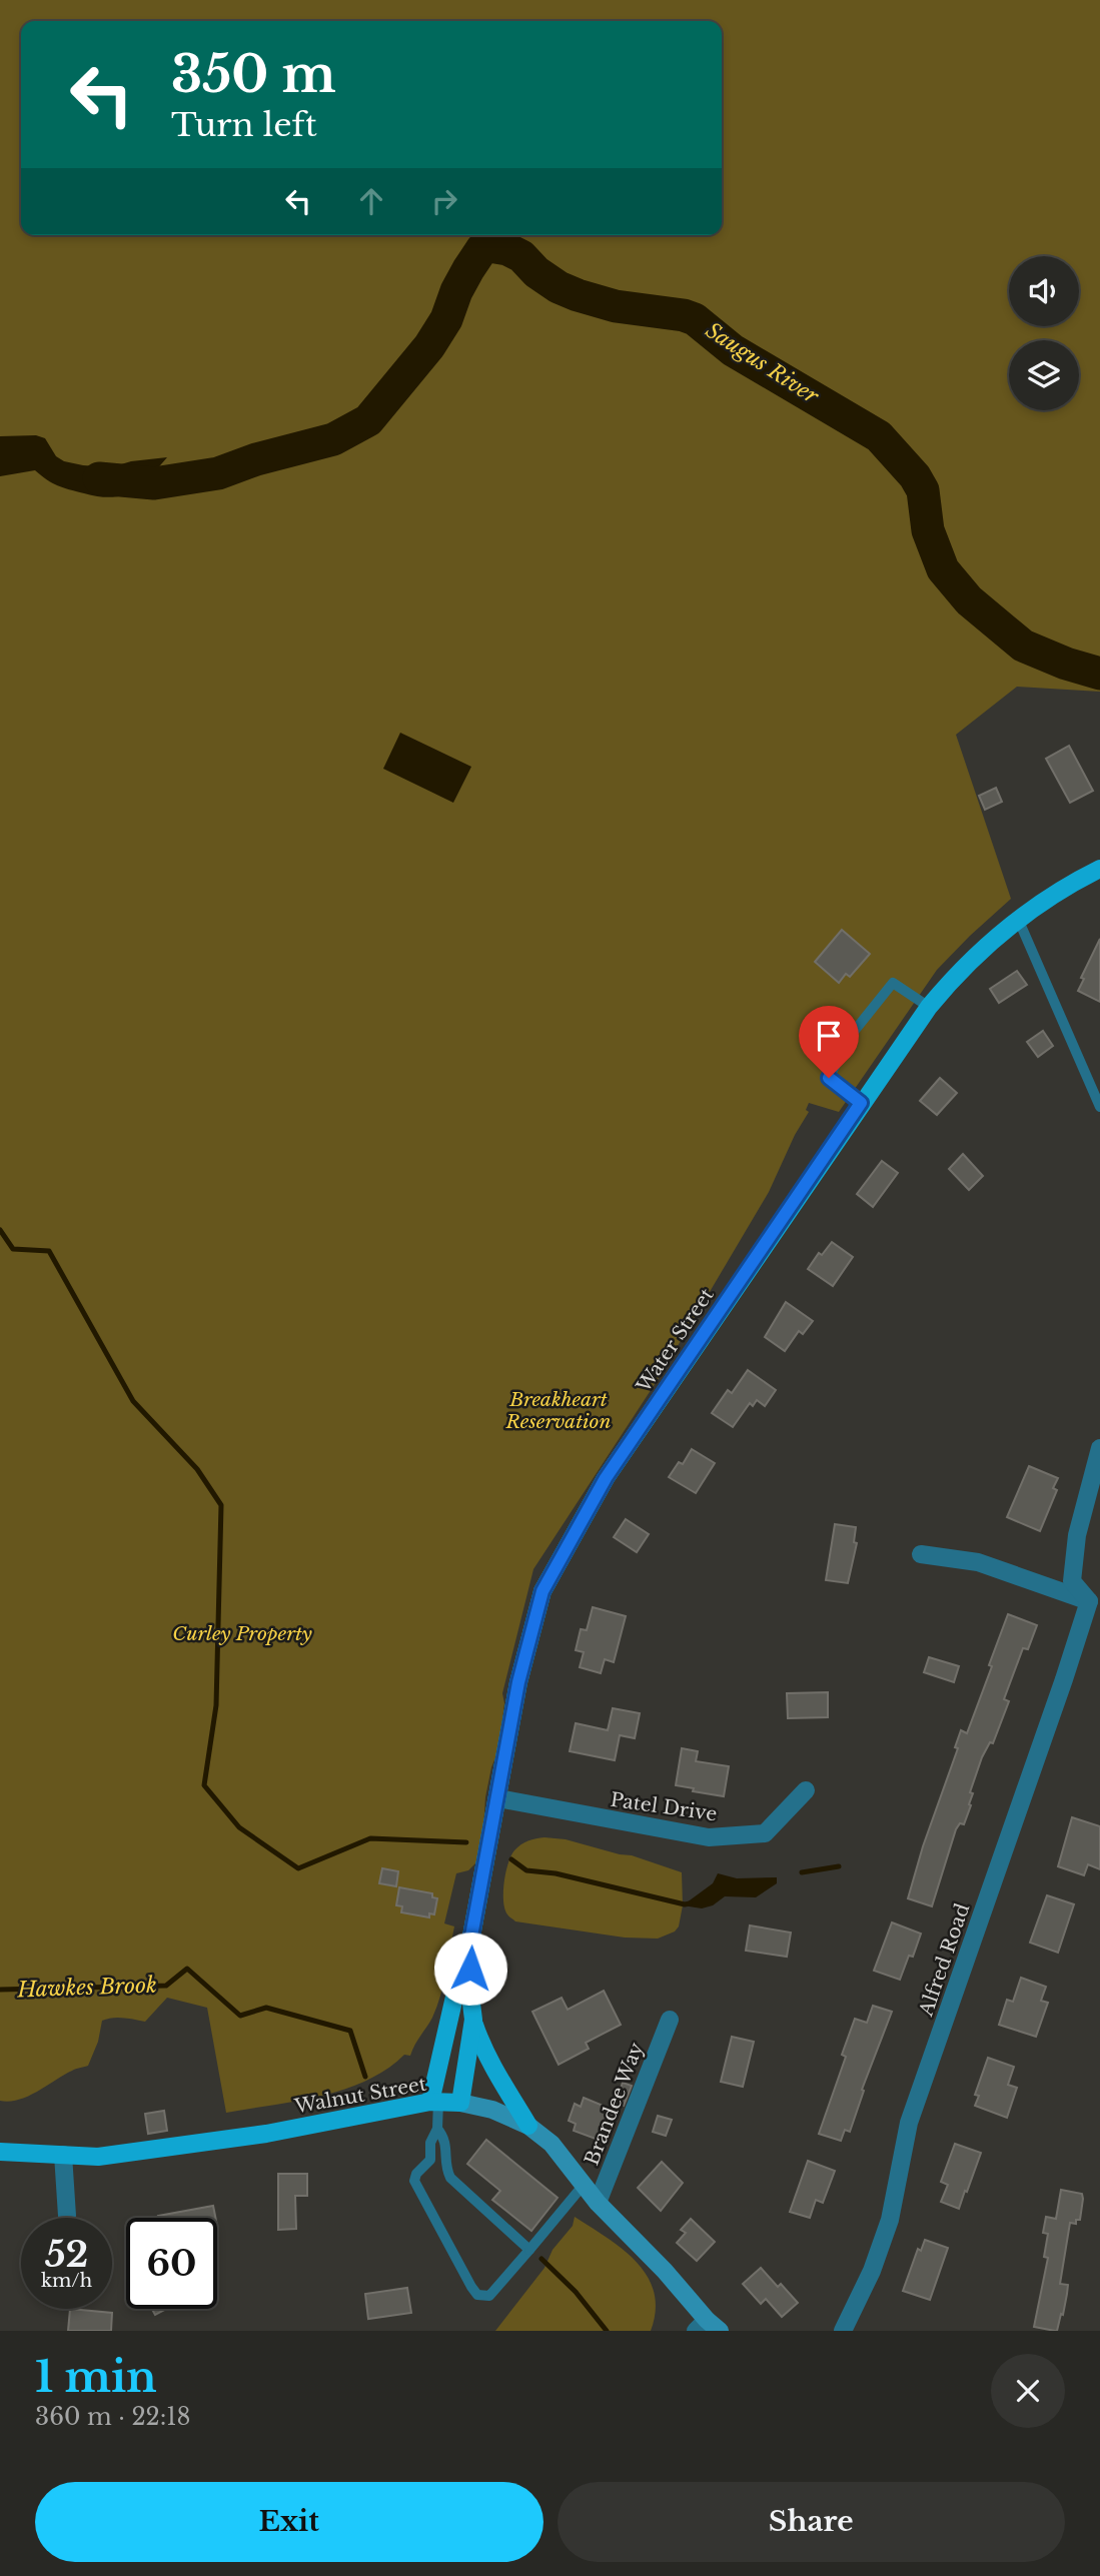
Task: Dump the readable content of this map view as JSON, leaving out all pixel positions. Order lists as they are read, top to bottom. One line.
{"streets":{"main road":["Water Street","Walnut Street"],"street":["Patel Drive","Alfred Road","Brandee Way"]},"crossings":[["Water Street","Patel Drive"],["Water Street","Walnut Street"],["Walnut Street","Brandee Way"]],"water":["Saugus River","Hawkes Brook"],"parks":["Breakheart Reservation","Curley Property"],"page":{"turn":["350 m","Turn left"],"speed":"52 km/h","limit":"60","heading":["1 min","360 m · 22:18"],"buttons":["Exit","Share"]}}
